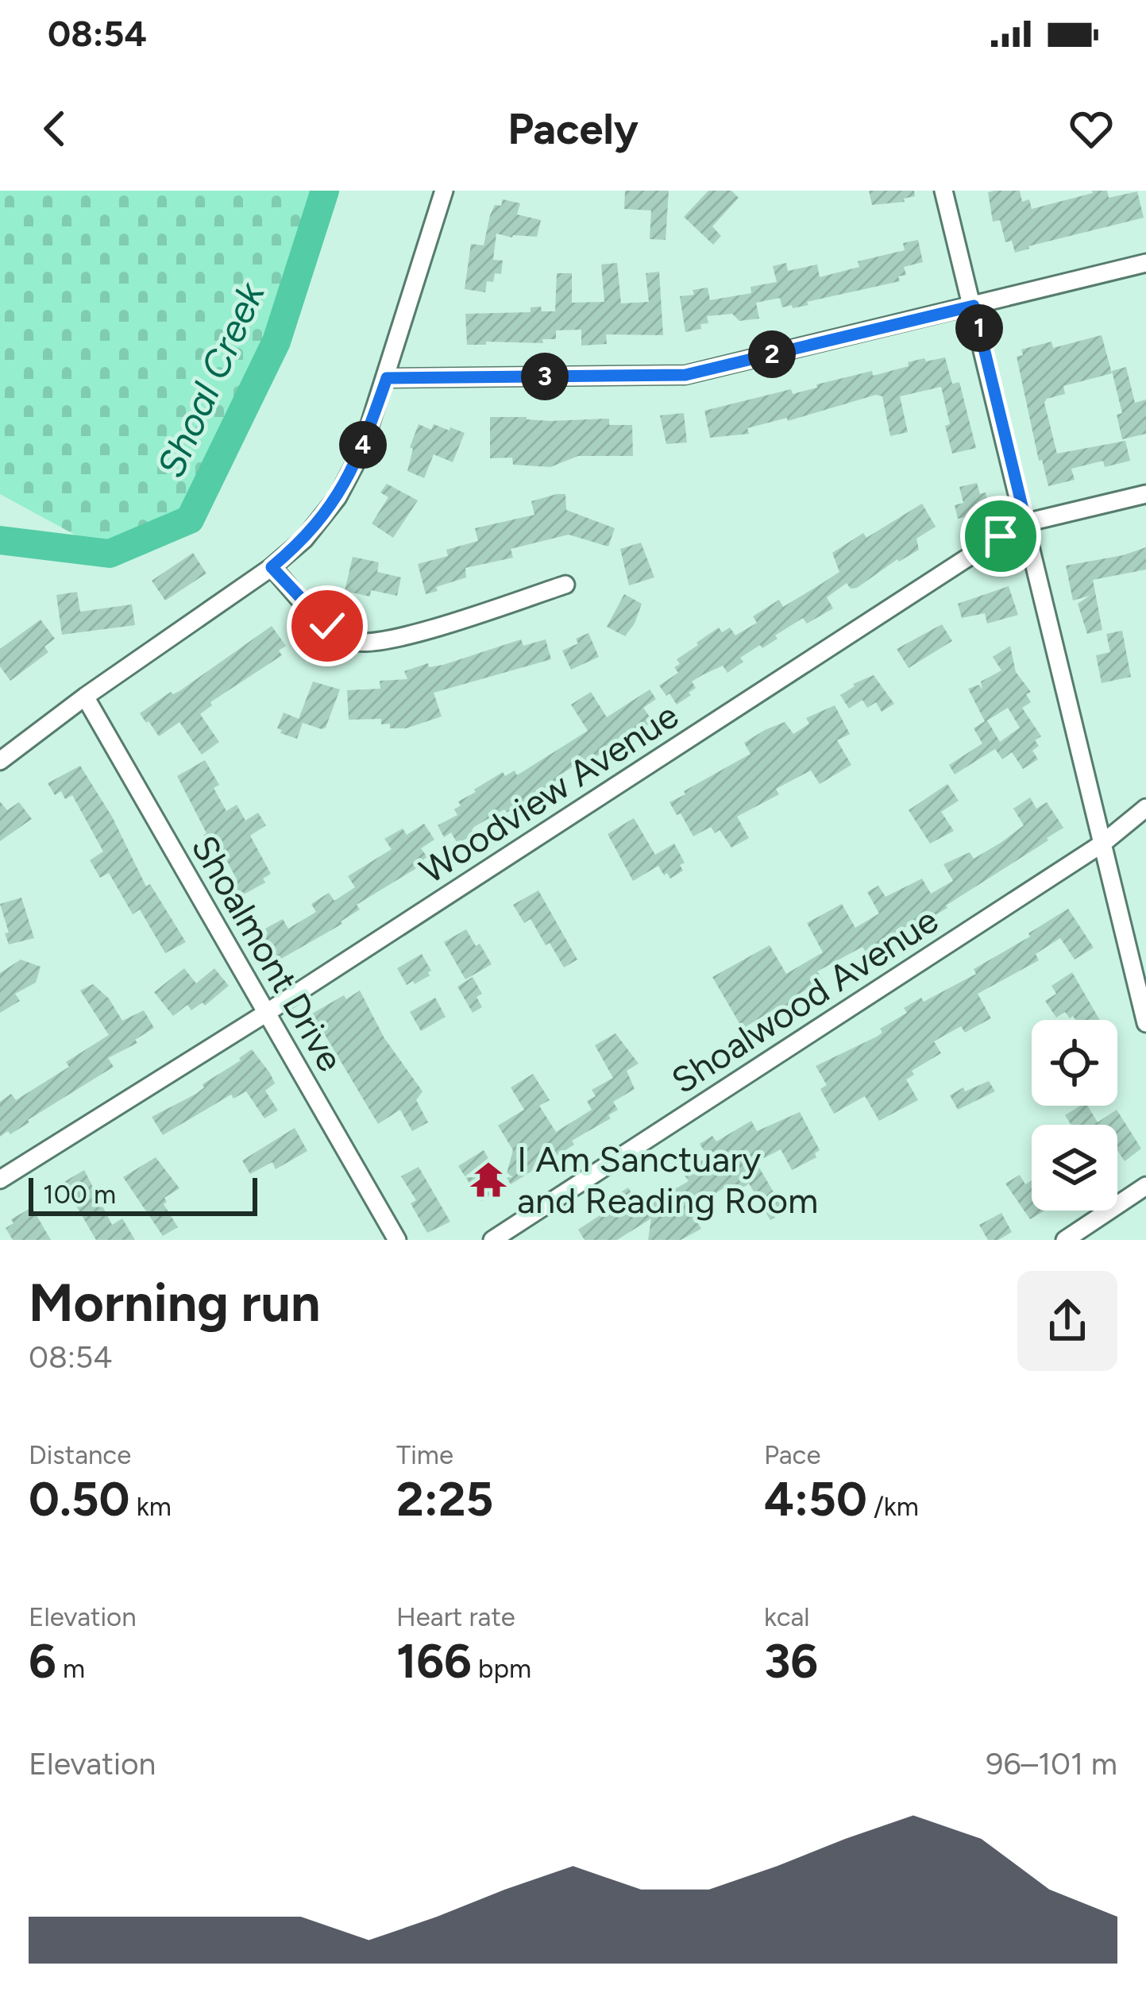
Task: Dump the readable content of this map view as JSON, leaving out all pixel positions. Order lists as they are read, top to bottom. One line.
{"streets":{"street":["Woodview Avenue","Shoalmont Drive","Shoalwood Avenue"]},"crossings":[["Woodview Avenue","Shoalmont Drive"]],"water":["Shoal Creek"],"places":{"temple":["I Am Sanctuary and Reading Room"]},"scale_bar":"100 m","page":{"status":"08:54","header":"Pacely","pins":["1","2","3","4"],"scale":"100 m","heading":["Morning run","08:54"],"stats":[["Distance","0.50 km"],["Time","2:25"],["Pace","4:50 /km"],["Elevation","6 m"],["Heart rate","166 bpm"],["kcal","36"]],"chart":["Elevation","96–101 m"]}}
